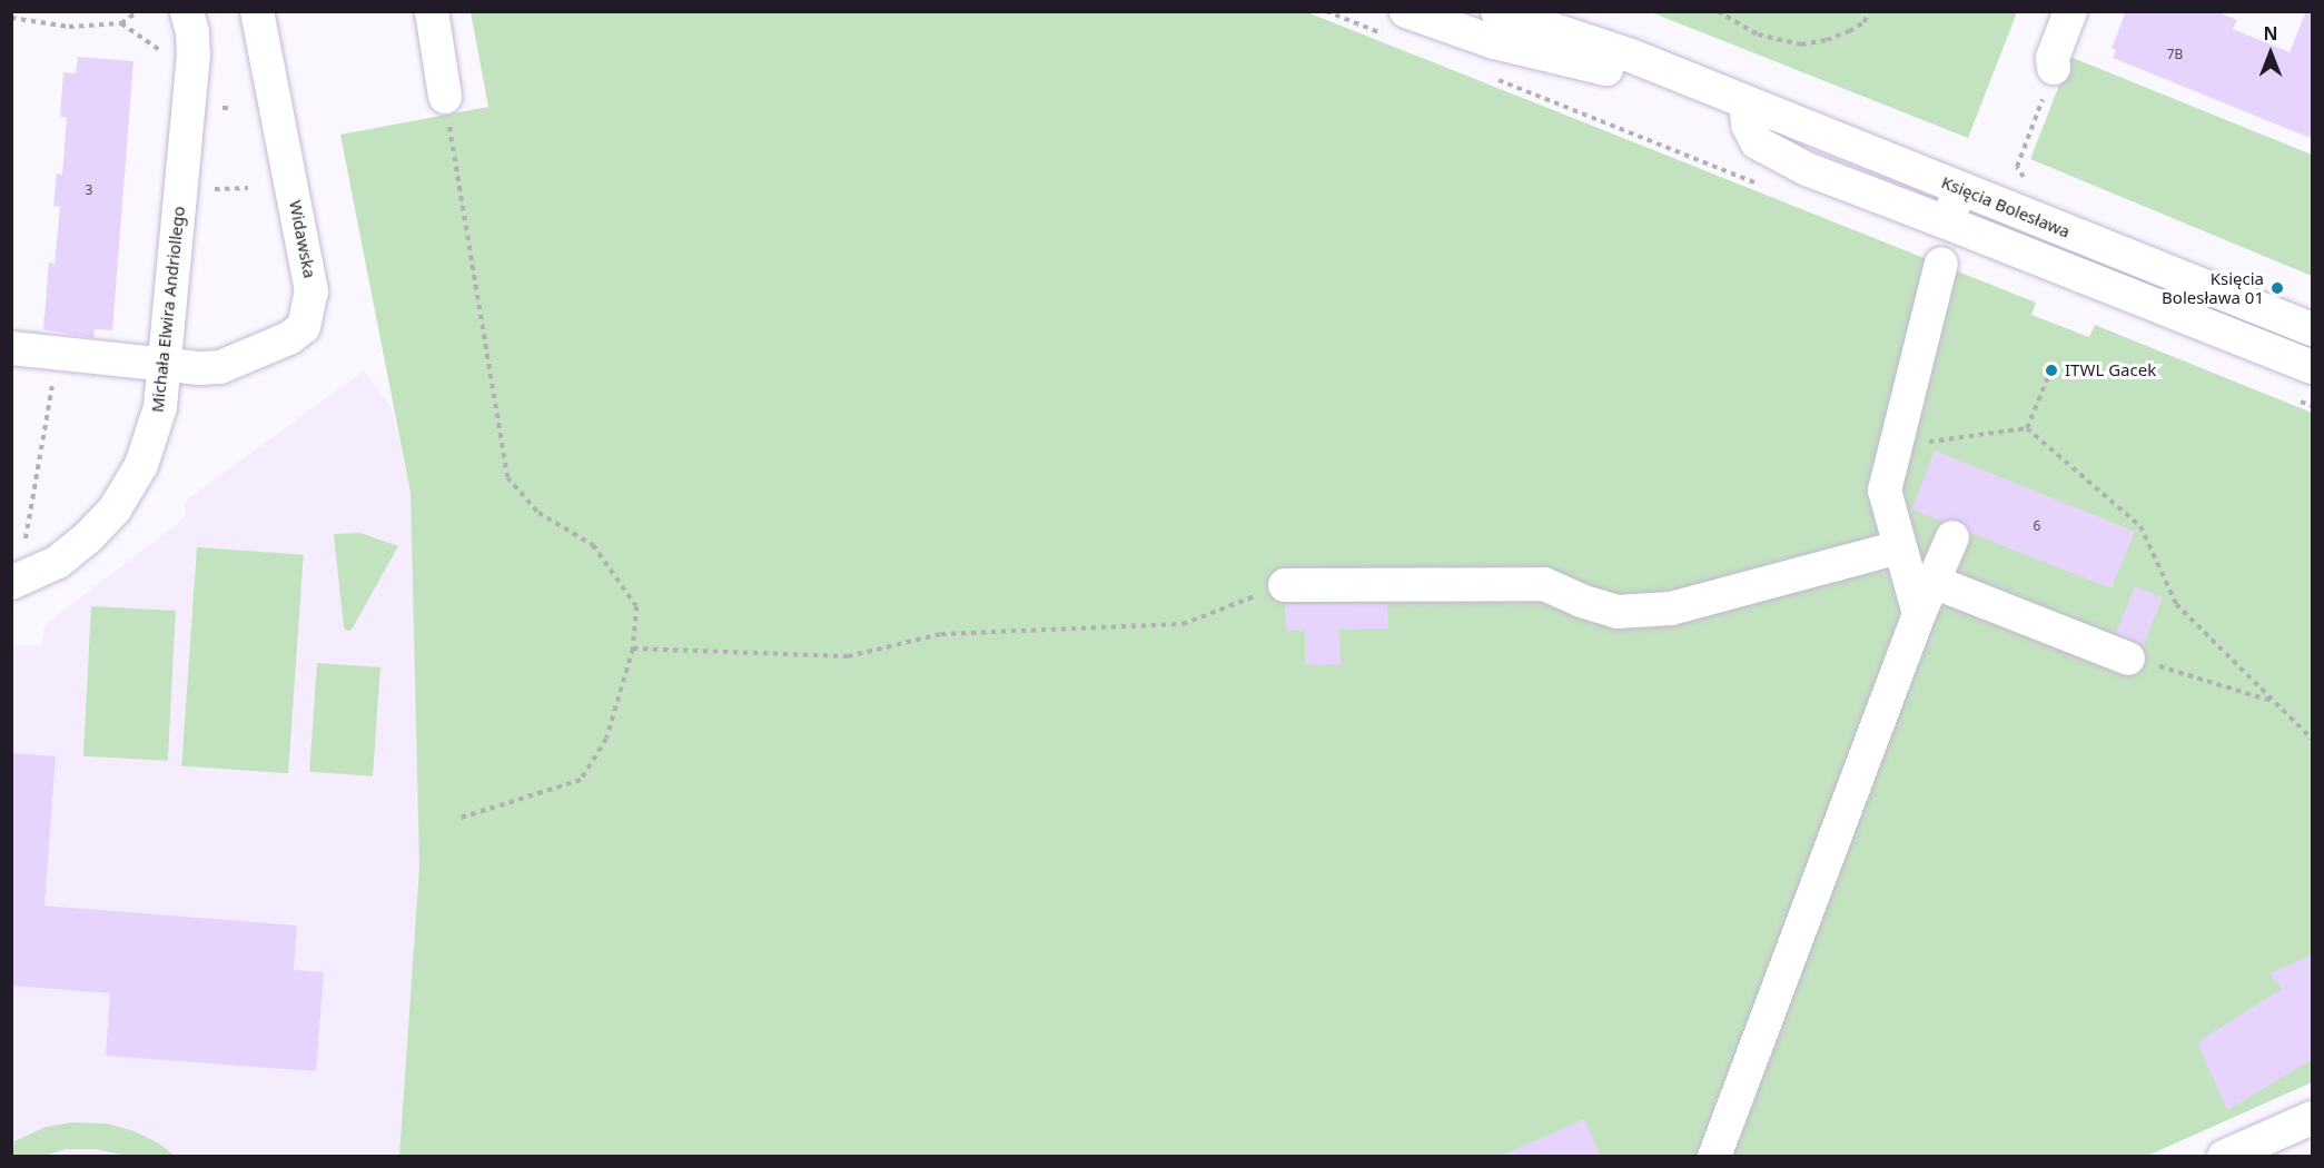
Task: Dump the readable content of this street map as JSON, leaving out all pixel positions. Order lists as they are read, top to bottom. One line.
{"streets":{"street":["Księcia Bolesława","Widawska","Michała Elwira Andriollego"]},"crossings":[["Widawska","Michała Elwira Andriollego"]],"places":["Księcia Bolesława 01","ITWL Gacek"],"house_numbers":["7B","3","6"],"north":"top"}
